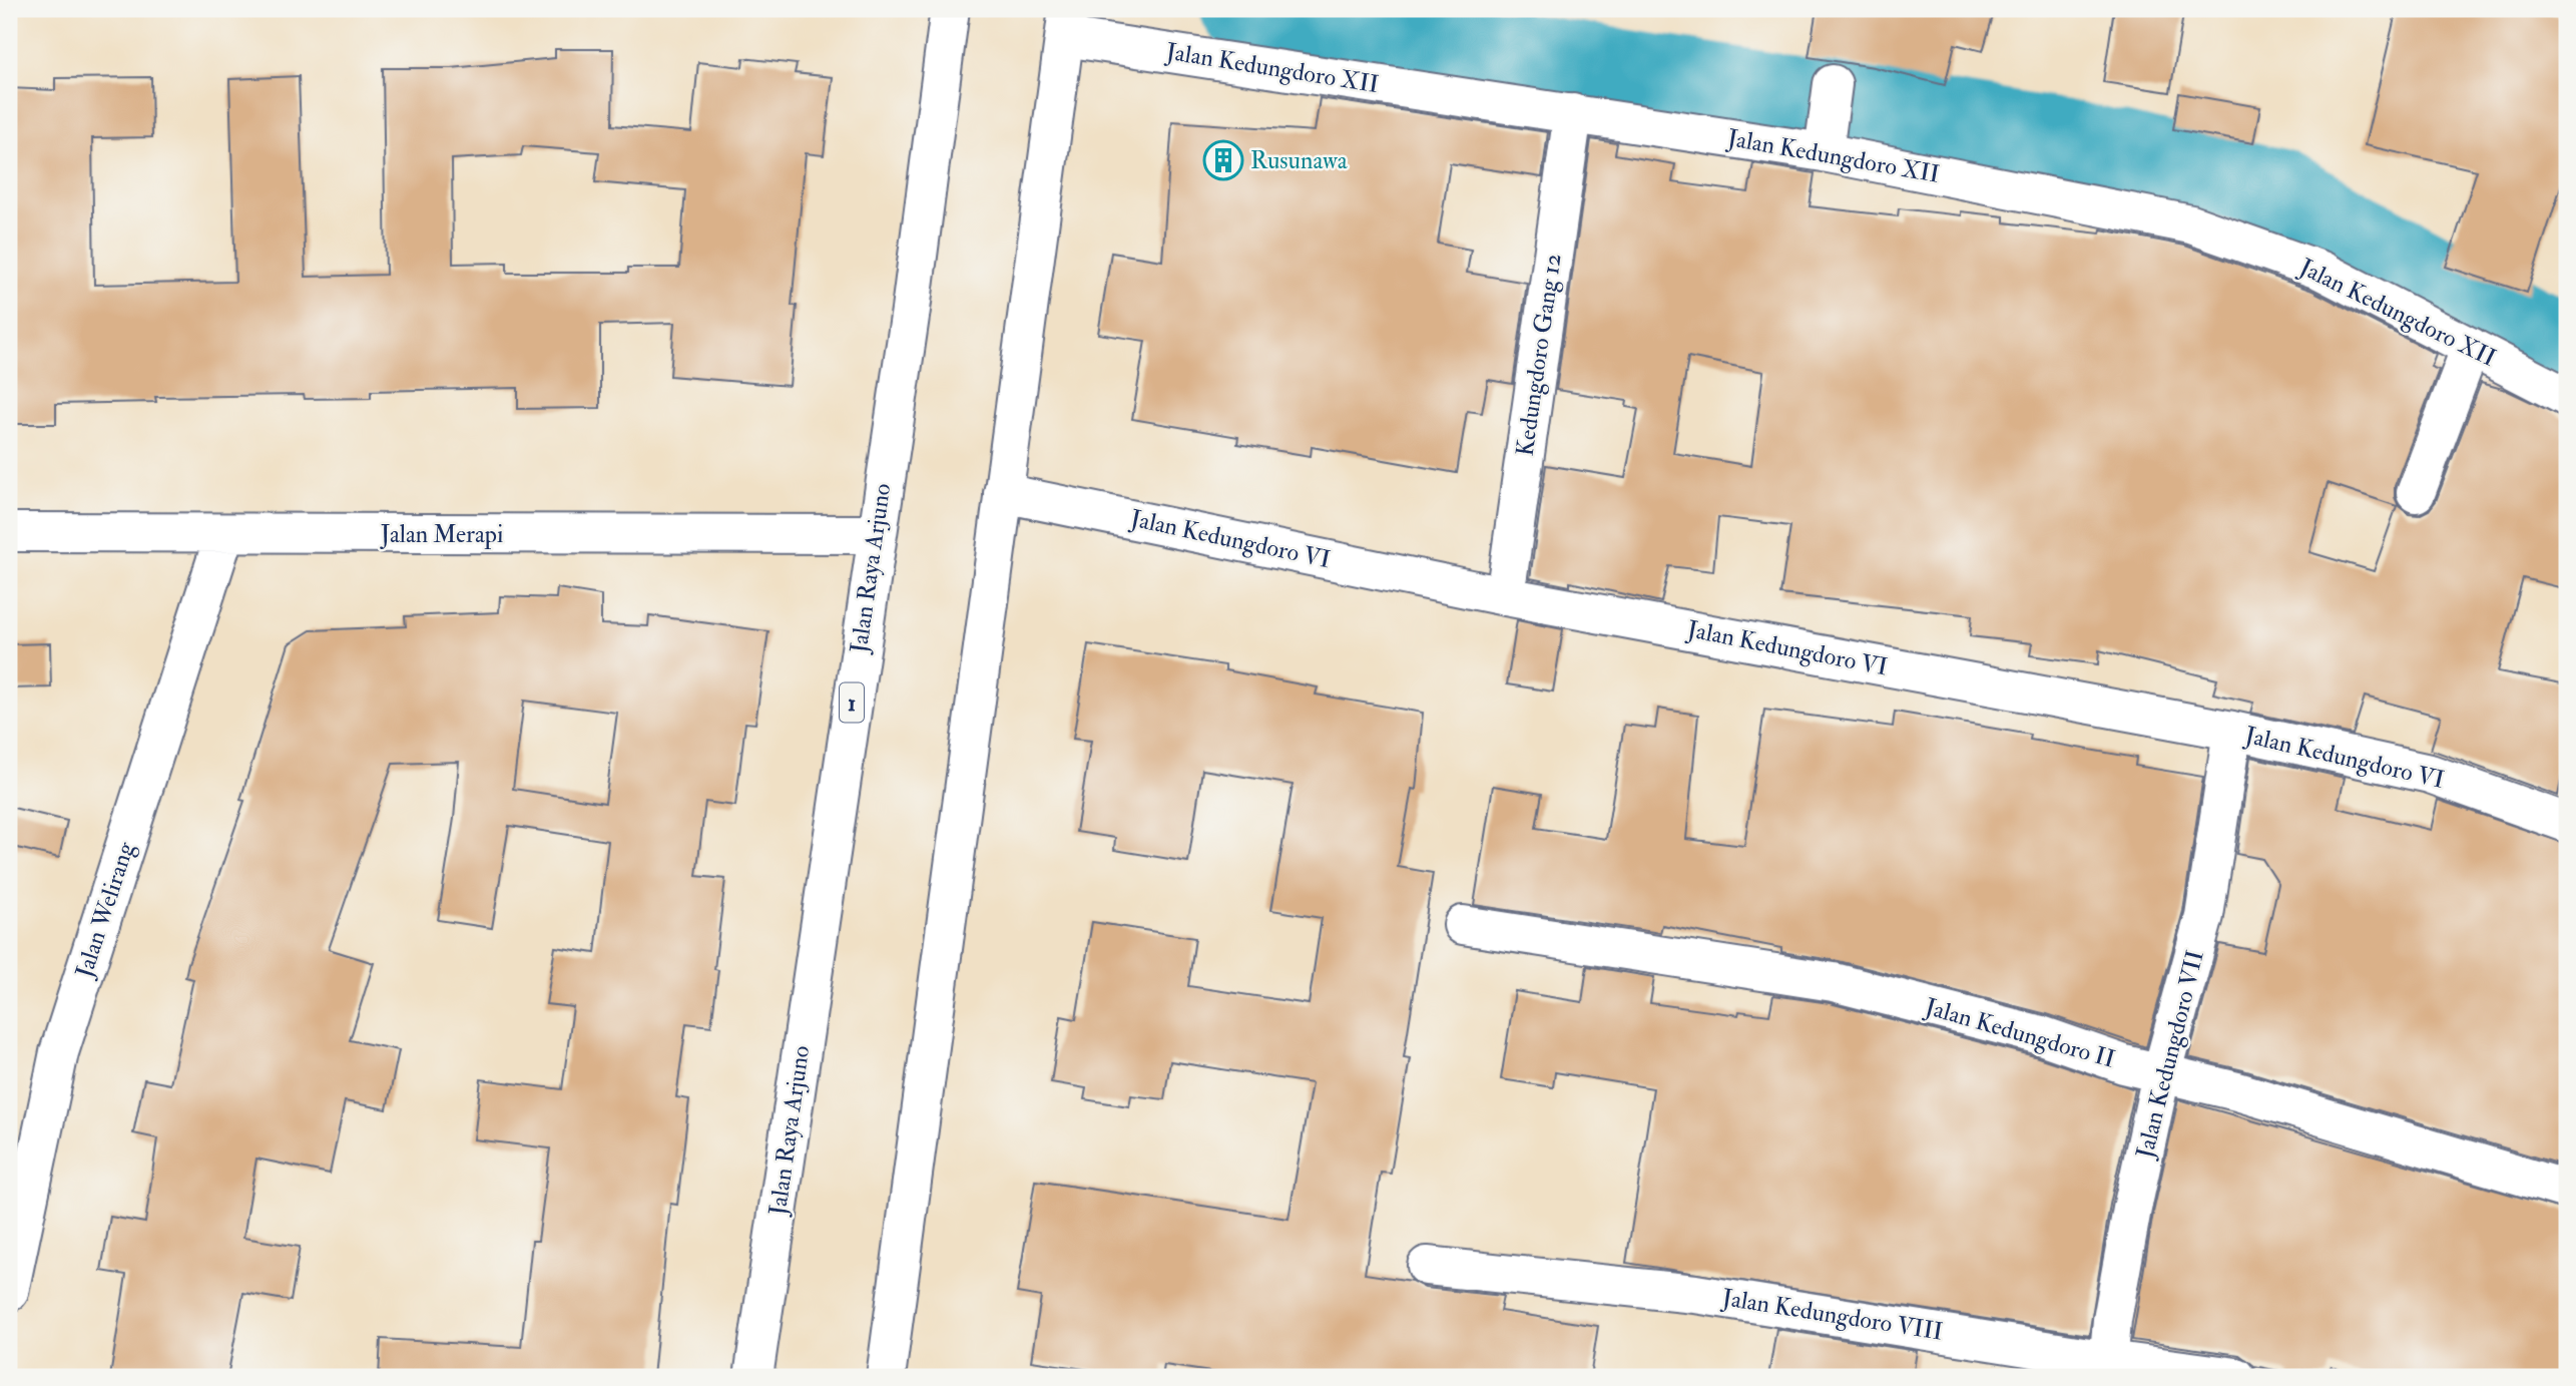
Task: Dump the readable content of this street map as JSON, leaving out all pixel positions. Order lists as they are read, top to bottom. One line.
{"streets":{"main road":["Jalan Kedungdoro XII","Kedungdoro Gang 12","Jalan Merapi","Jalan Kedungdoro VI","Jalan Raya Arjuno","1","Jalan Welirang","Jalan Kedungdoro II","Jalan Kedungdoro VII","Jalan Kedungdoro VIII"]},"crossings":[["Jalan Kedungdoro XII","Kedungdoro Gang 12"],["Kedungdoro Gang 12","Jalan Kedungdoro VI"],["Jalan Merapi","Jalan Raya Arjuno"],["Jalan Merapi","Jalan Welirang"],["Jalan Kedungdoro VI","Jalan Kedungdoro VII"],["Jalan Kedungdoro II","Jalan Kedungdoro VII"],["Jalan Kedungdoro VII","Jalan Kedungdoro VIII"]],"places":{"building":["Rusunawa"]}}
